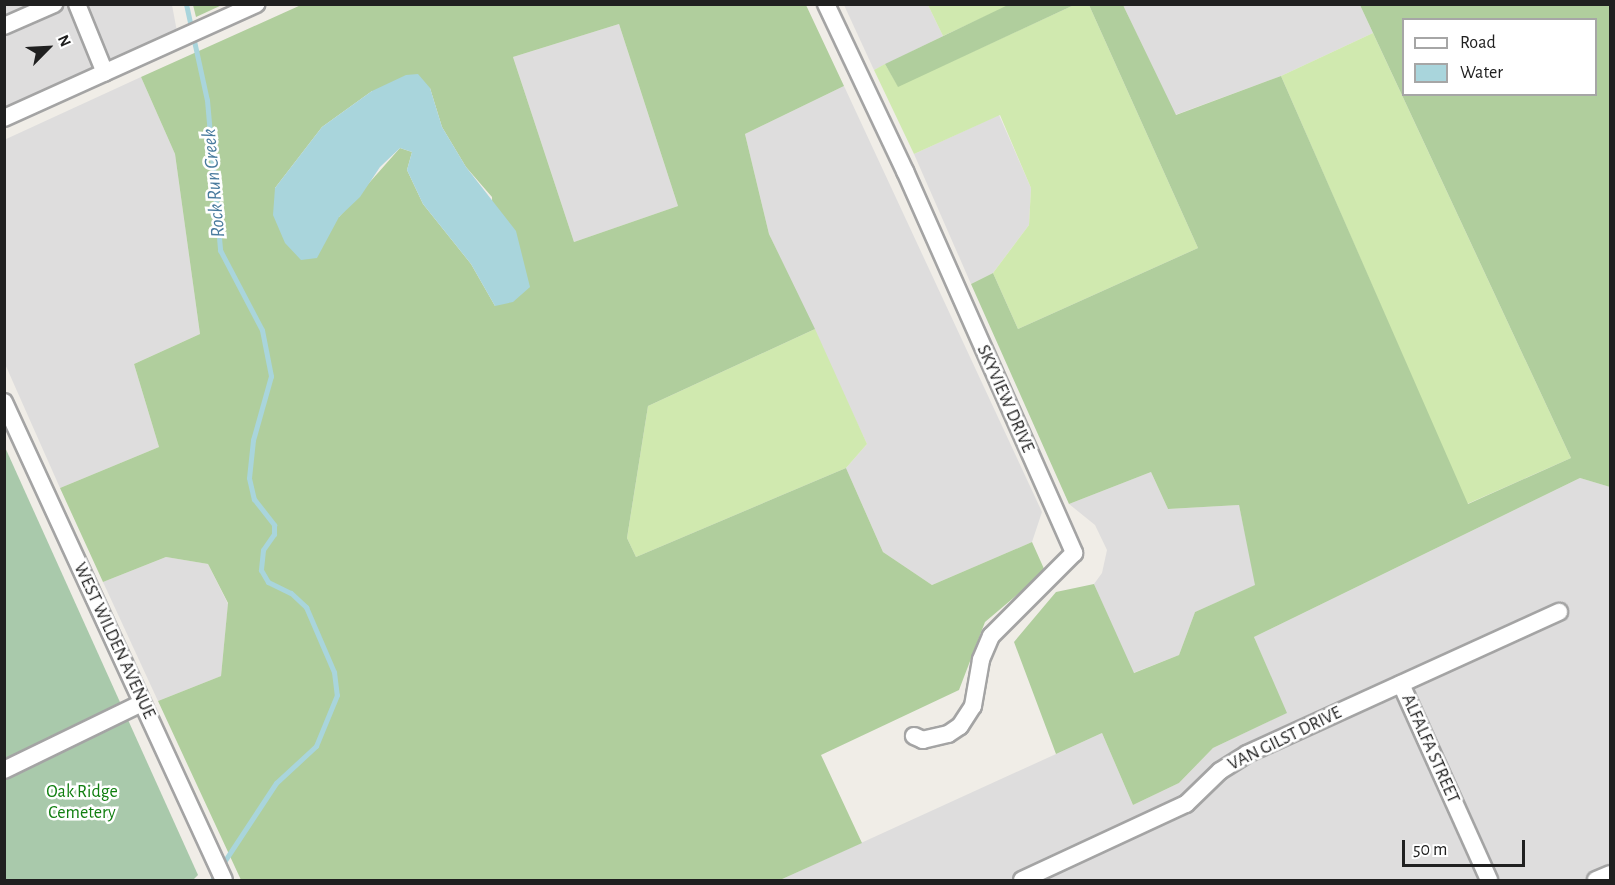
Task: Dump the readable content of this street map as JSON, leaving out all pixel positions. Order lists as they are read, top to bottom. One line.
{"streets":{"street":["SKYVIEW DRIVE","WEST WILDEN AVENUE","VAN GILST DRIVE","ALFALFA STREET"]},"crossings":[["VAN GILST DRIVE","ALFALFA STREET"]],"water":["Rock Run Creek"],"parks":["Oak Ridge Cemetery"],"legend":["Road","Water"],"scale_bar":"50 m","north":"top right"}
